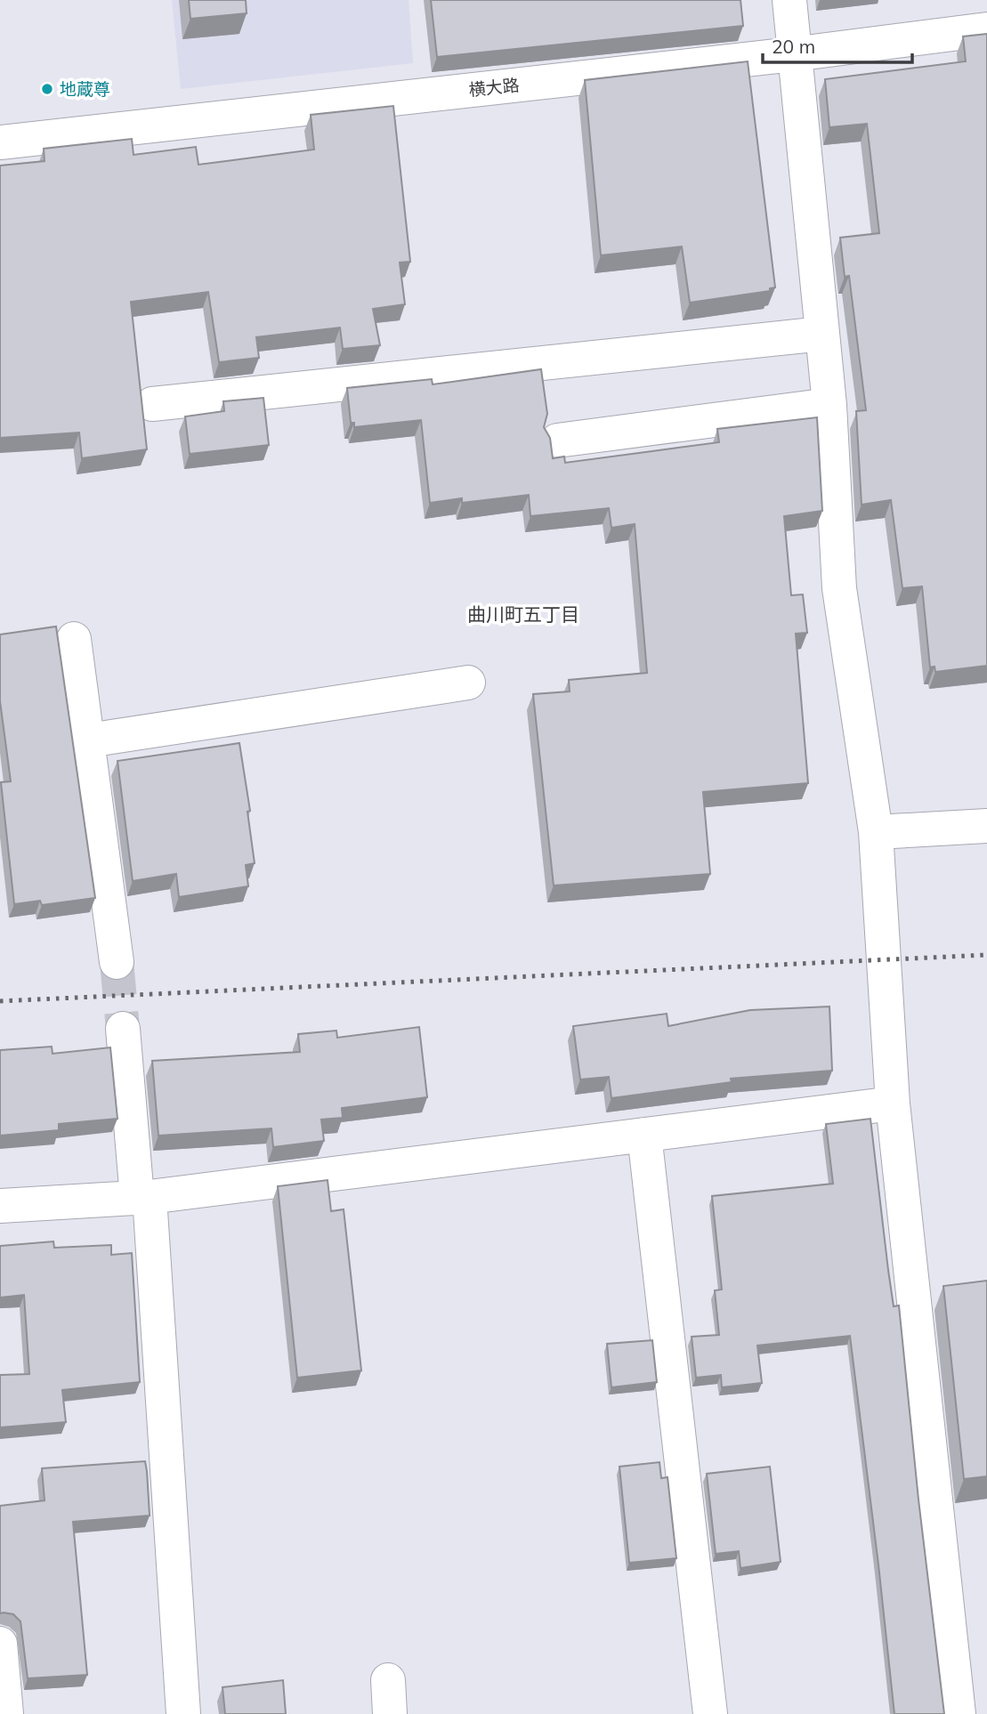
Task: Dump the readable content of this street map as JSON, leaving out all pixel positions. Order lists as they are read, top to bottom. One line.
{"streets":{"street":["横大路"]},"districts":["曲川町五丁目"],"places":["地蔵尊"],"scale_bar":"20 m"}
